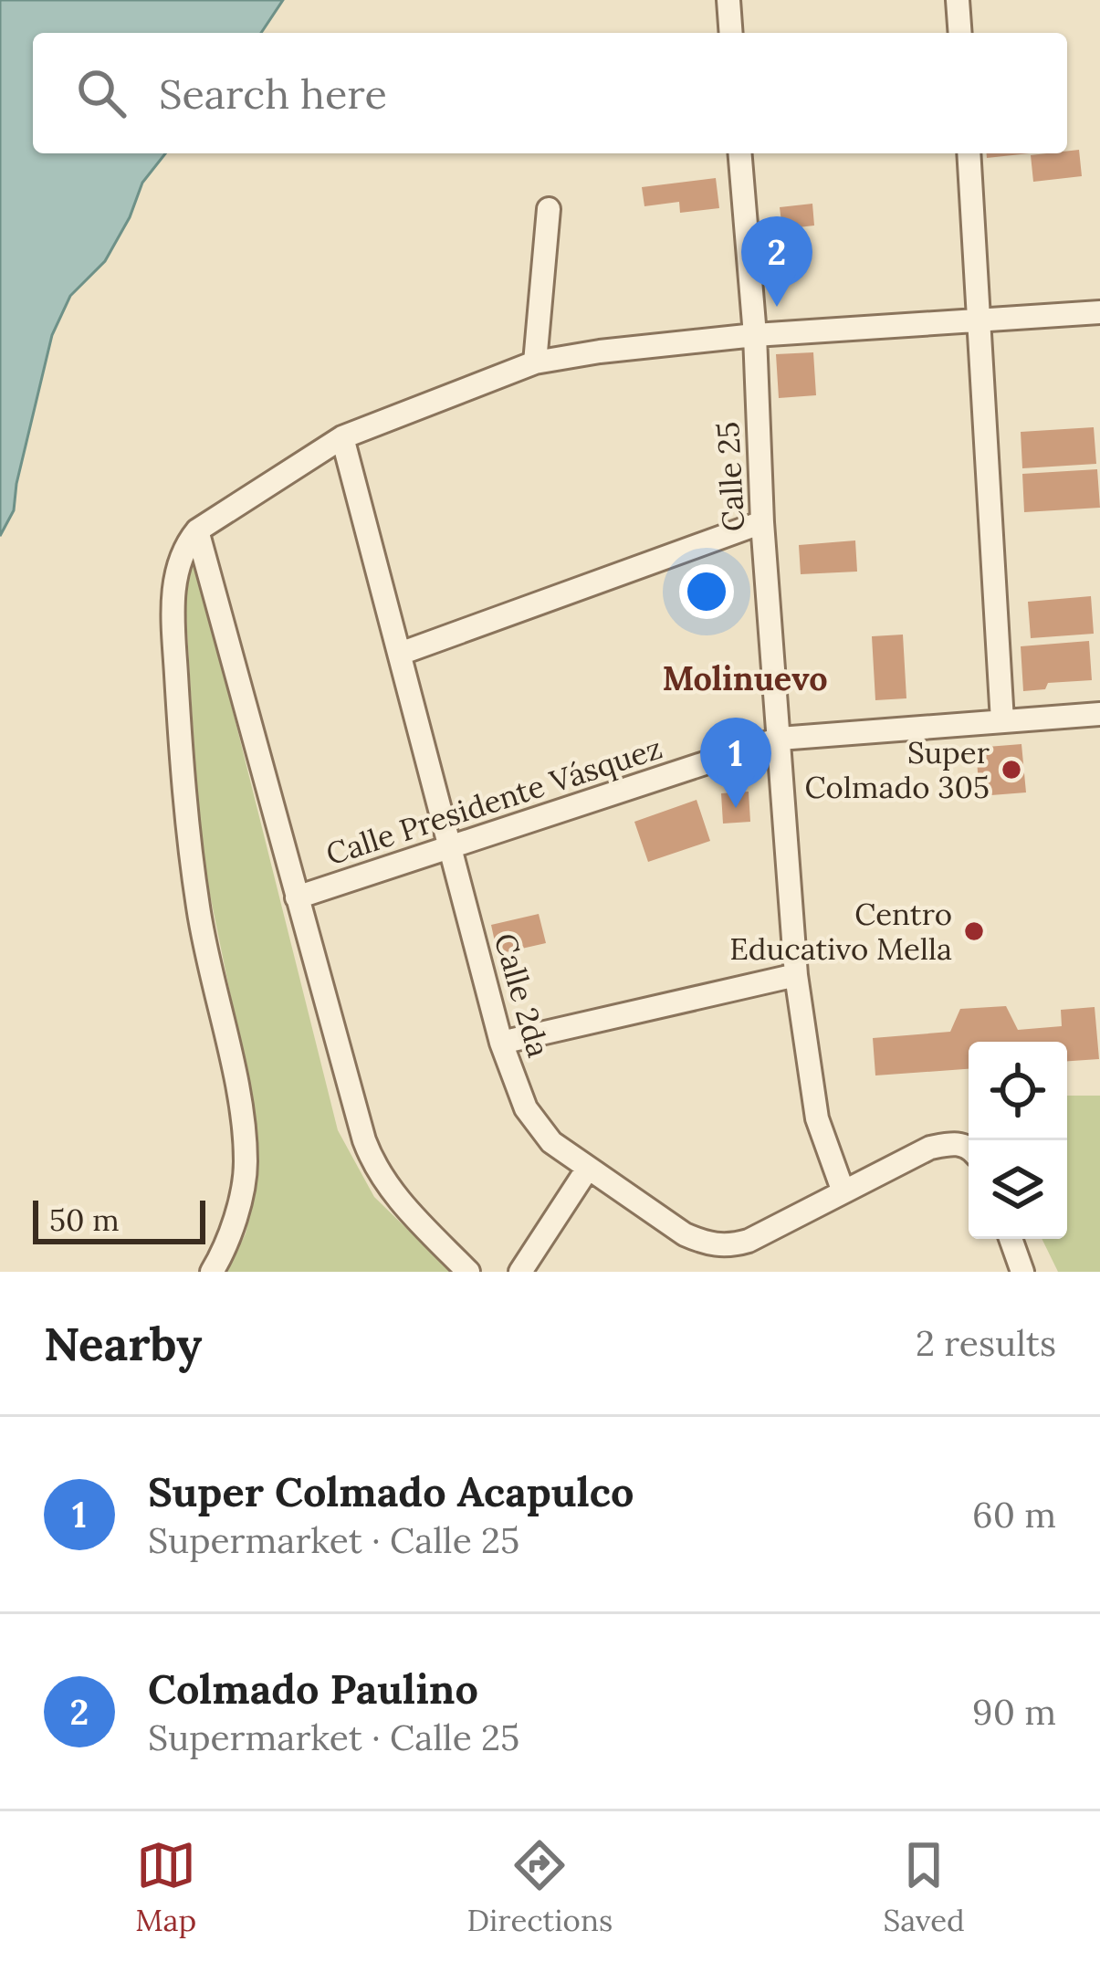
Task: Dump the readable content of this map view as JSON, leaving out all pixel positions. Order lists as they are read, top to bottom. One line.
{"streets":{"street":["Calle 25","Calle Presidente Vásquez","Calle 2da"]},"crossings":[["Calle 25","Calle Presidente Vásquez"],["Calle 25","Calle 2da"],["Calle Presidente Vásquez","Calle 2da"]],"districts":["Molinuevo"],"places":["Super Colmado 305","Centro Educativo Mella"],"scale_bar":"50 m","page":{"search":"Search here","pins":["2","1"],"scale":"50 m","heading":["Nearby","2 results"],"list":[{"mark":"1","name":"Super Colmado Acapulco","note":"Supermarket · Calle 25","value":"60 m"},{"mark":"2","name":"Colmado Paulino","note":"Supermarket · Calle 25","value":"90 m"}],"nav":["Map","Directions","Saved"]}}
